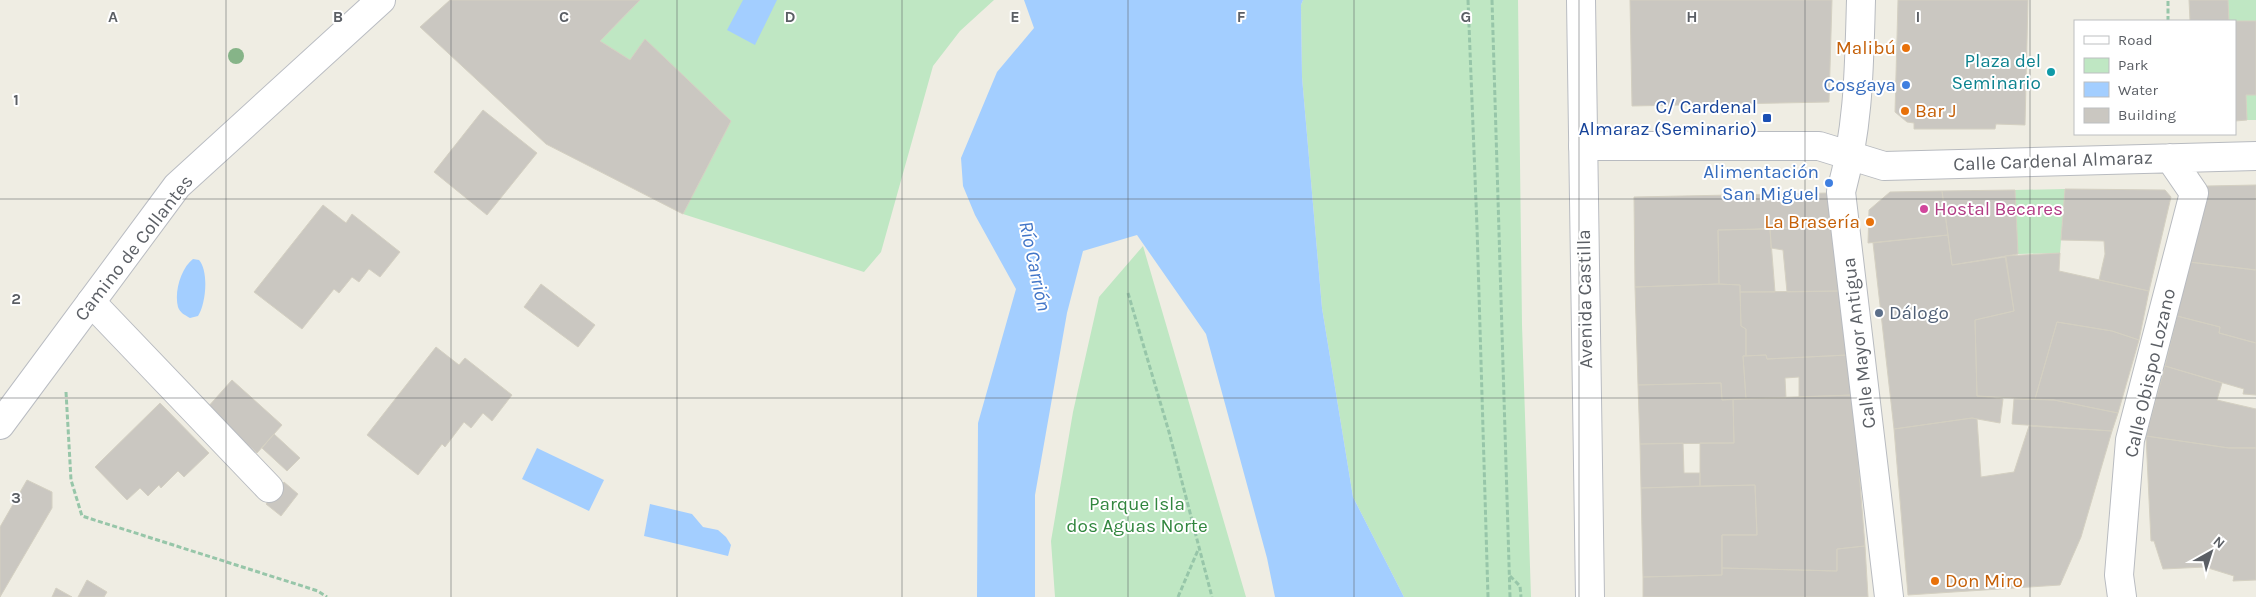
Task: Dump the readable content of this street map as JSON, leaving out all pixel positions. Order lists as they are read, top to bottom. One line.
{"streets":{"street":["Calle Cardenal Almaraz","Camino de Collantes","Avenida Castilla","Calle Mayor Antigua","Calle Obispo Lozano"]},"crossings":[["Calle Cardenal Almaraz","Avenida Castilla"],["Calle Cardenal Almaraz","Calle Mayor Antigua"],["Calle Cardenal Almaraz","Calle Obispo Lozano"]],"water":["Río Carrión"],"parks":["Parque Isla dos Aguas Norte"],"places":{"other":["Malibú","Plaza del Seminario","Cosgaya","Bar J","Alimentación San Miguel","Hostal Becares","La Brasería","Dálogo","Don Miro"],"transit":["C/ Cardenal Almaraz (Seminario)"]},"legend":["Road","Park","Water","Building"],"north":"top right","grid":{"columns":["A","B","C","D","E","F","G","H","I"],"rows":["1","2","3"]}}
